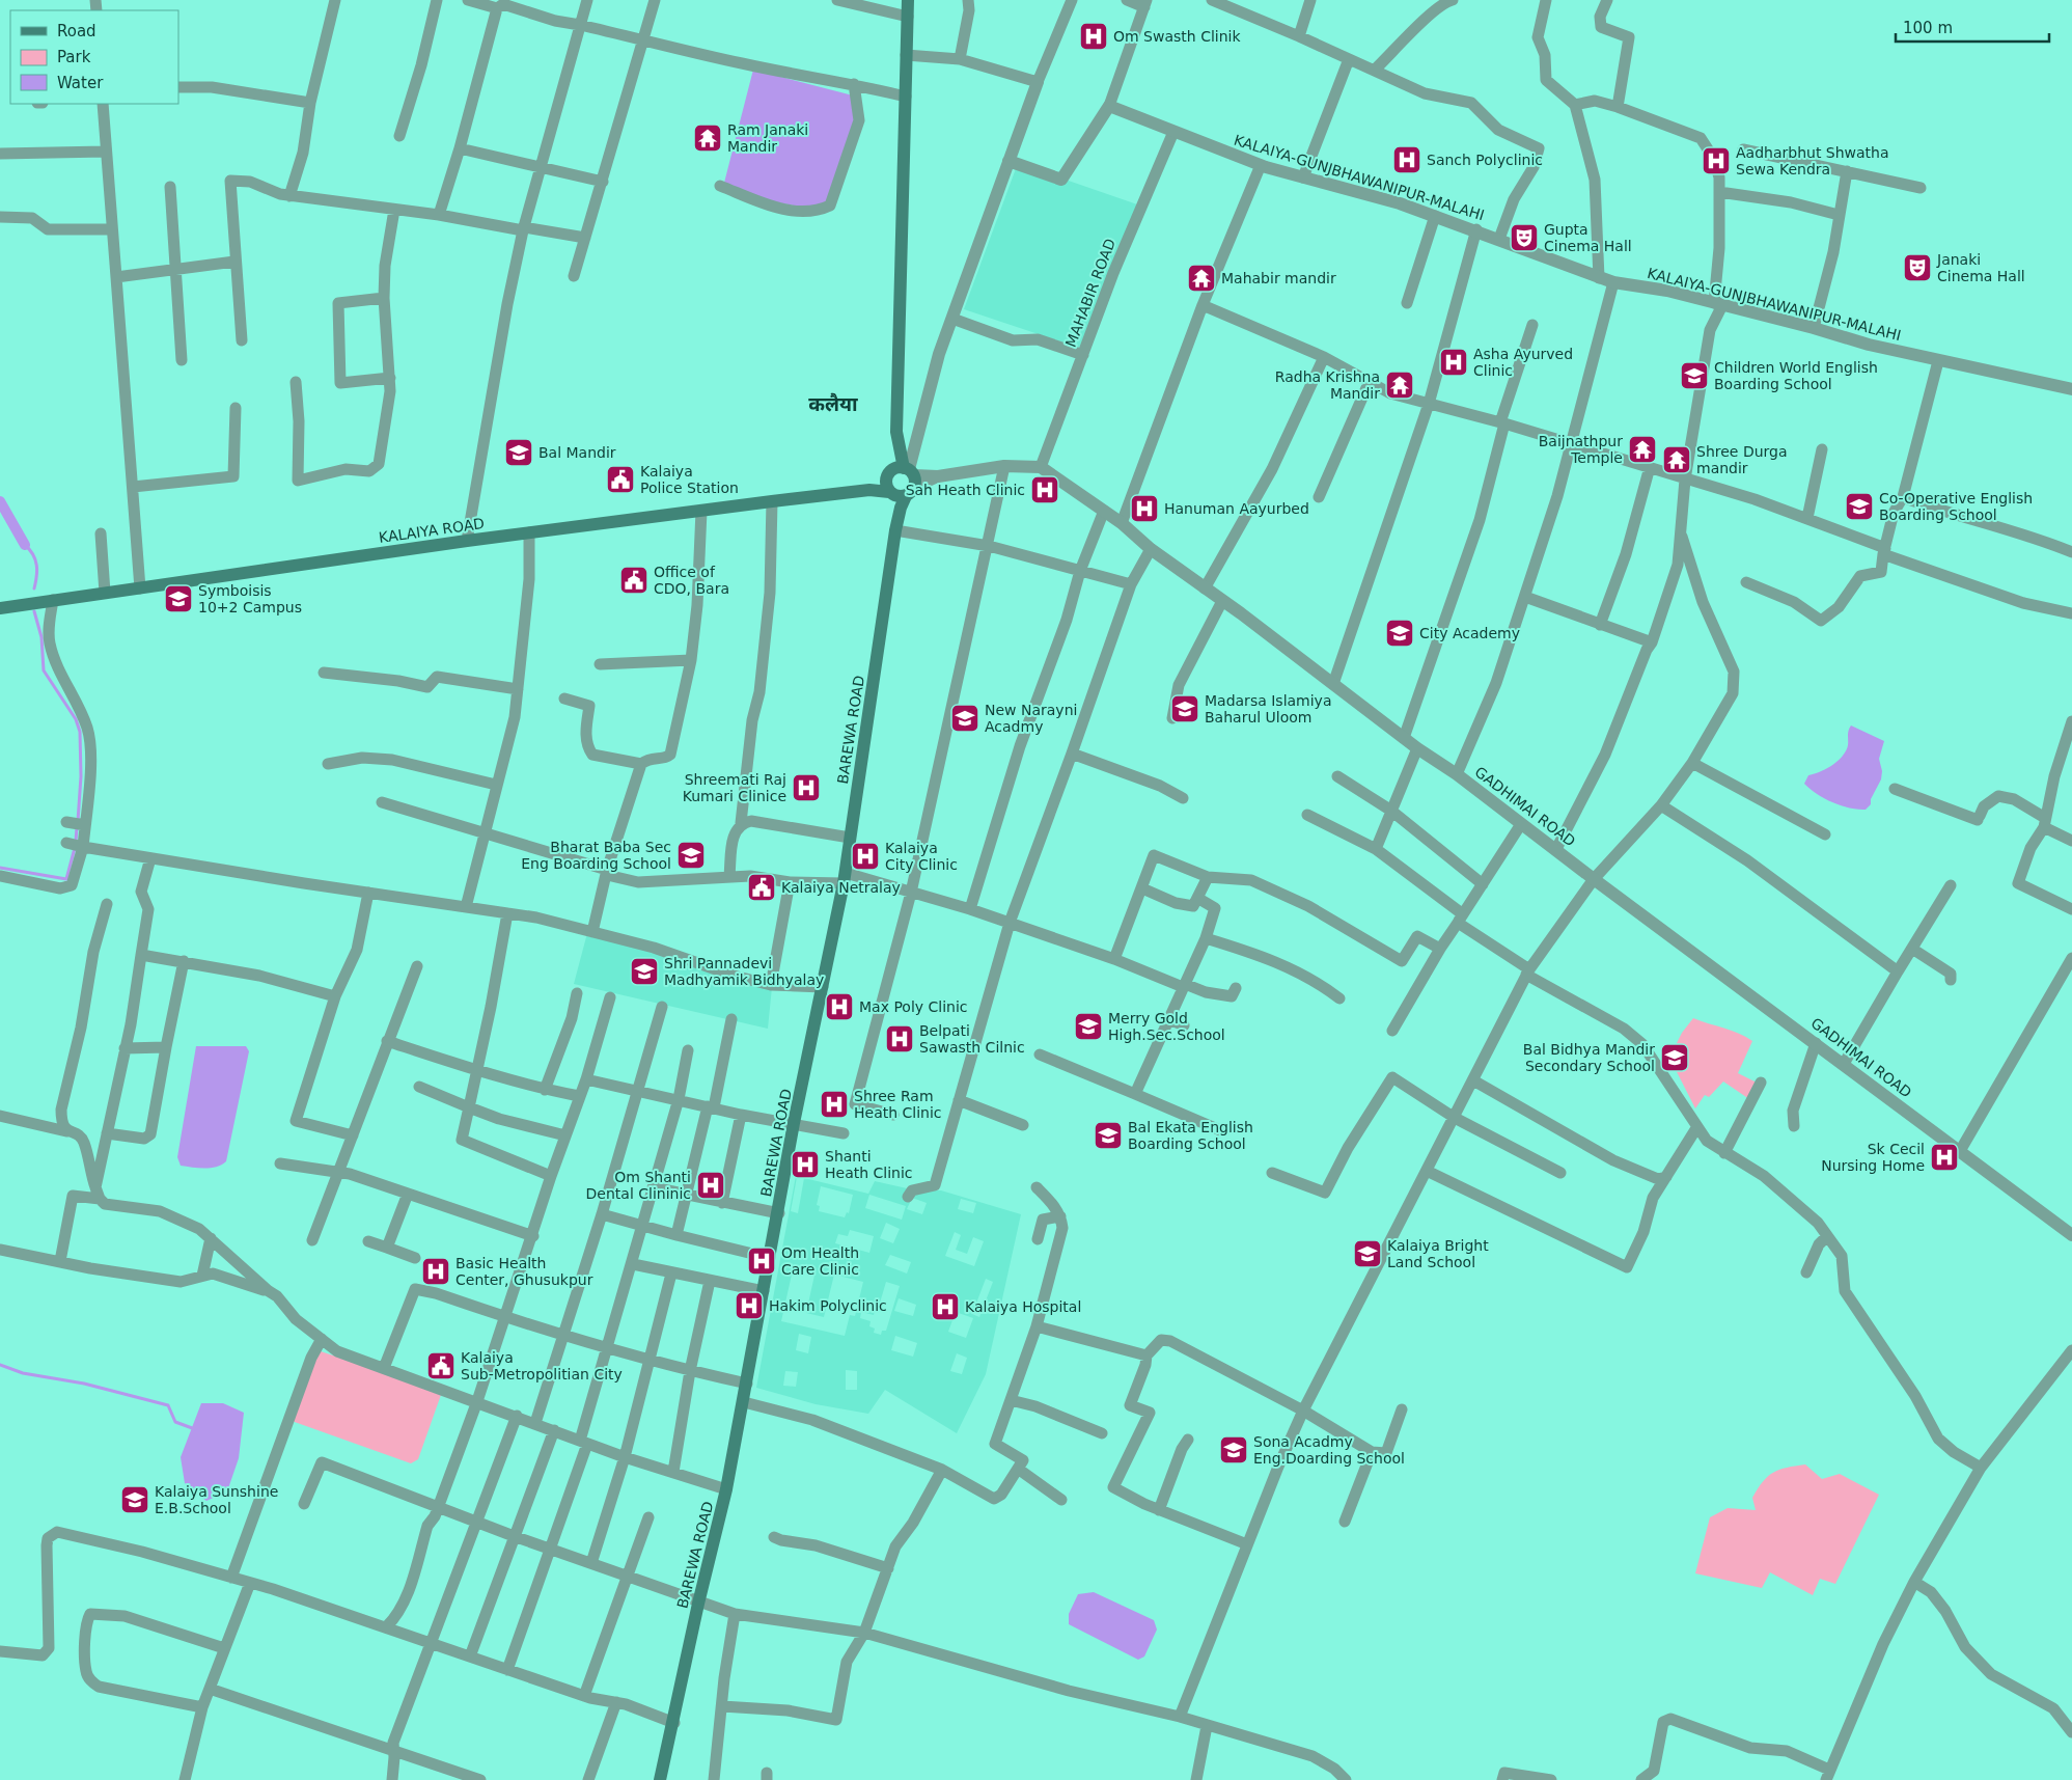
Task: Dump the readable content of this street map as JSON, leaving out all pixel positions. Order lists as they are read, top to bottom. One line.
{"streets":{"main road":["KALAIYA ROAD","BAREWA ROAD"],"street":["KALAIYA-GUNJBHAWANIPUR-MALAHI","MAHABIR ROAD","GADHIMAI ROAD"]},"crossings":[["KALAIYA-GUNJBHAWANIPUR-MALAHI","MAHABIR ROAD"],["MAHABIR ROAD","GADHIMAI ROAD"]],"districts":["कलैया"],"places":{"hospital":["Om Swasth Clinik","Sanch Polyclinic","Aadharbhut Shwatha Sewa Kendra","Asha Ayurved Clinic","Sah Heath Clinic","Hanuman Aayurbed","Shreemati Raj Kumari Clinice","Kalaiya City Clinic","Max Poly Clinic","Belpati Sawasth Cilnic","Shree Ram Heath Clinic","Sk Cecil Nursing Home","Shanti Heath Clinic","Om Shanti Dental Clininic","Om Health Care Clinic","Basic Health Center, Ghusukpur","Hakim Polyclinic","Kalaiya Hospital"],"temple":["Ram Janaki Mandir","Mahabir mandir","Radha Krishna Mandir","Baijnathpur Temple","Shree Durga mandir"],"theatre":["Gupta Cinema Hall","Janaki Cinema Hall"],"school or university":["Children World English Boarding School","Bal Mandir","Co-Operative English Boarding School","Symboisis 10+2 Campus","City Academy","Madarsa Islamiya Baharul Uloom","New Narayni Acadmy","Bharat Baba Sec Eng Boarding School","Shri Pannadevi Madhyamik Bidhyalay","Merry Gold High.Sec.School","Bal Bidhya Mandir Secondary School","Bal Ekata English Boarding School","Kalaiya Bright Land School","Sona Acadmy Eng.Doarding School","Kalaiya Sunshine E.B.School"],"public building":["Kalaiya Police Station","Office of CDO, Bara","Kalaiya Netralay","Kalaiya Sub-Metropolitian City"]},"legend":["Road","Park","Water"],"scale_bar":"100 m"}
